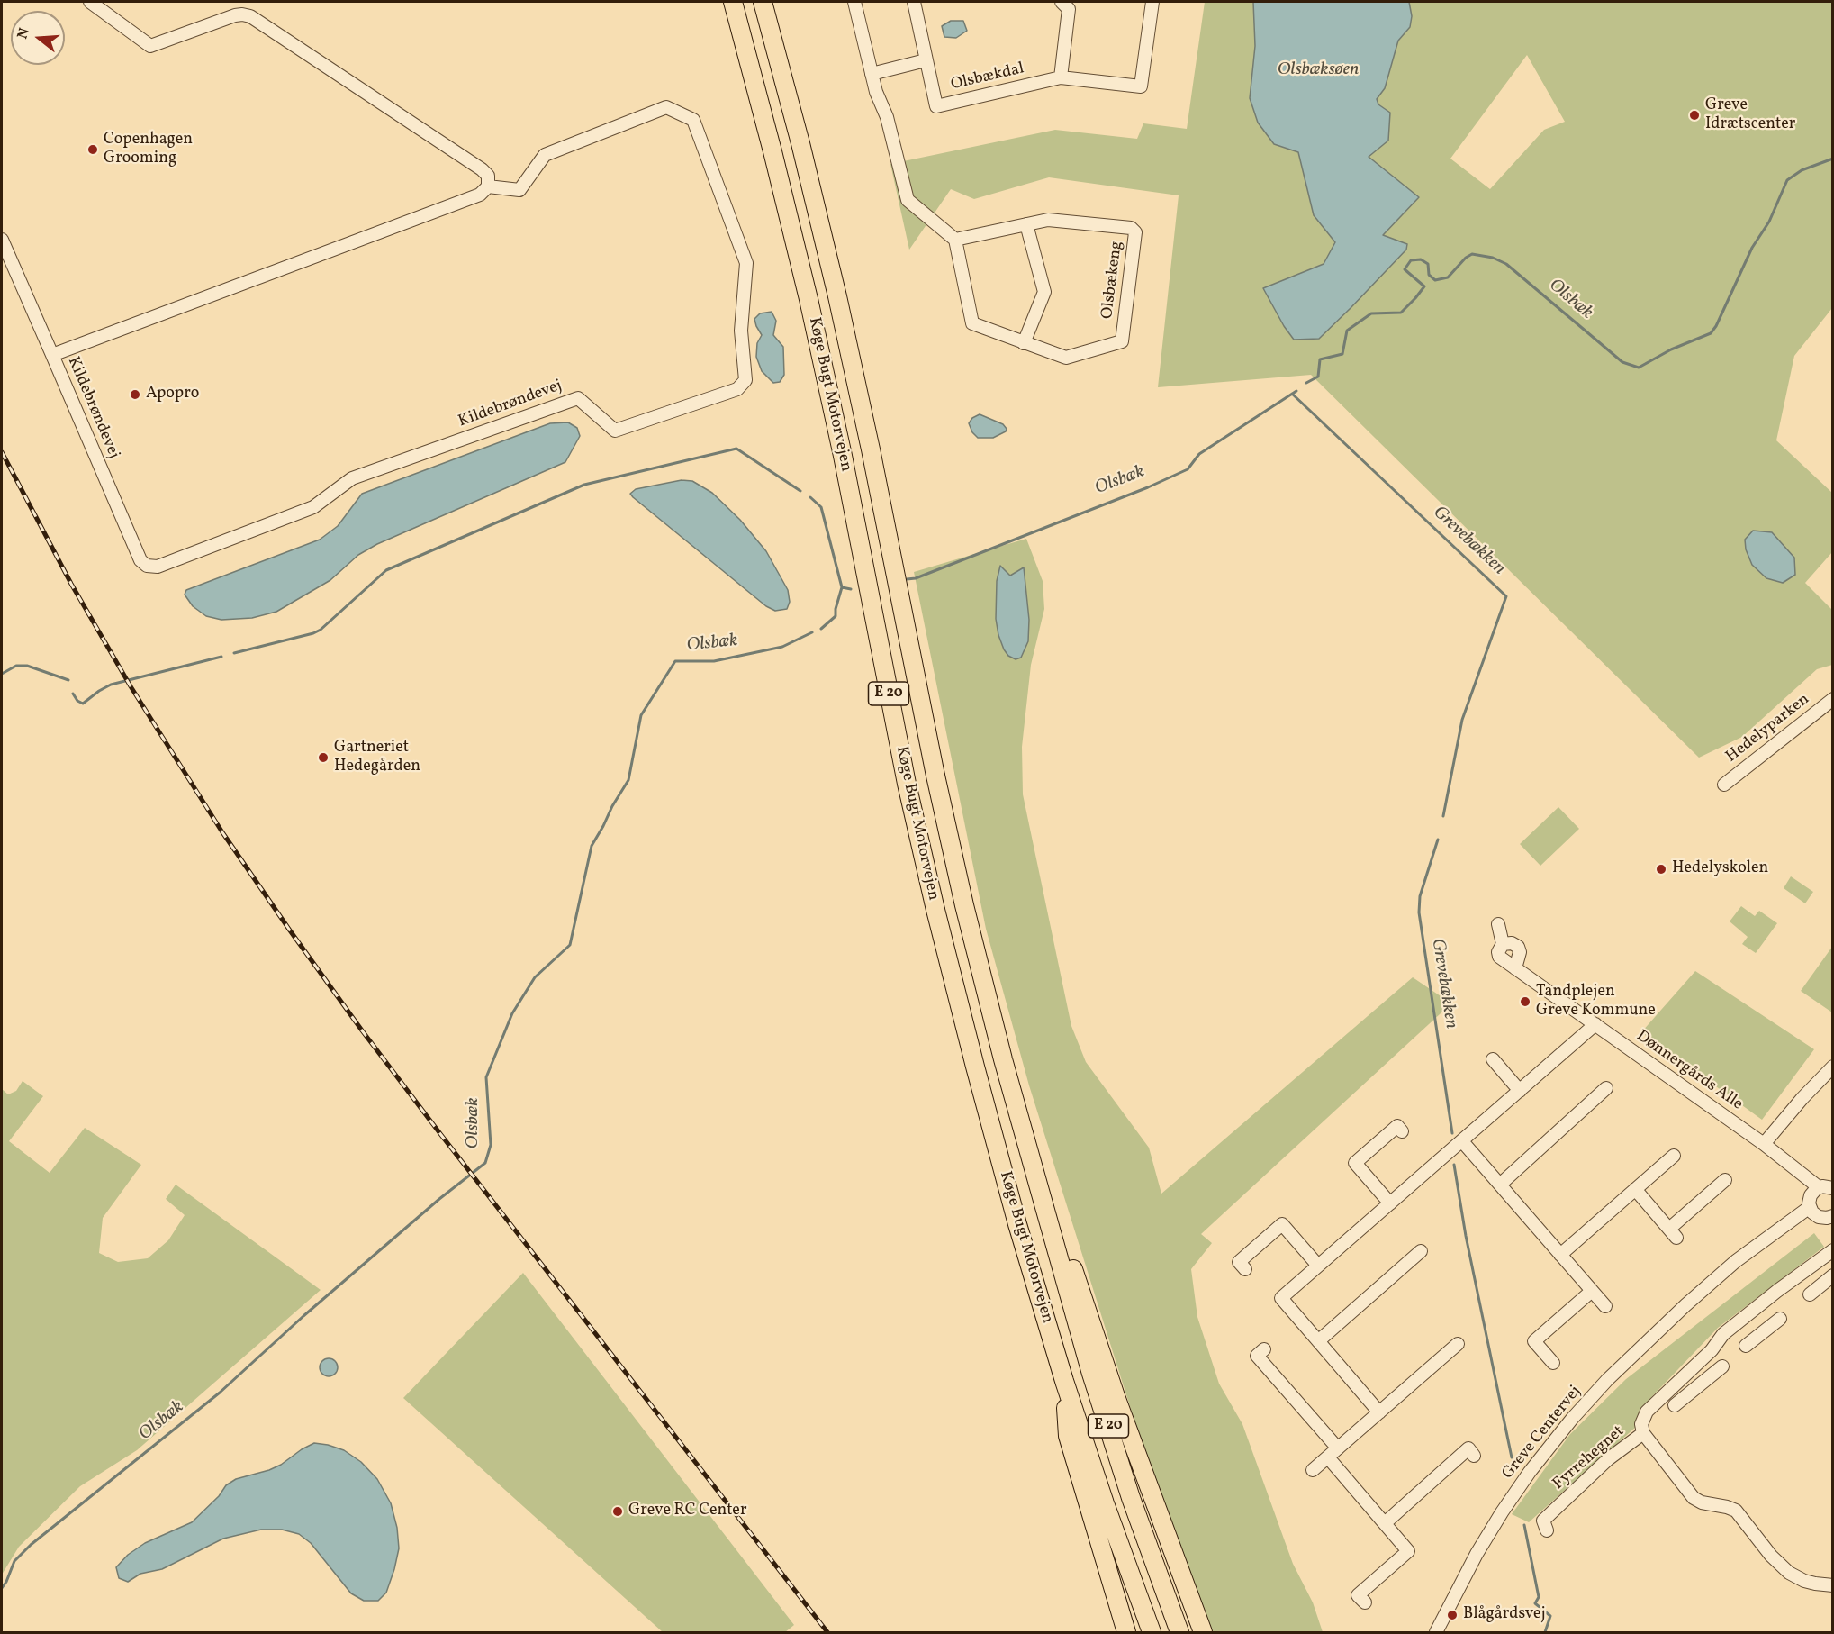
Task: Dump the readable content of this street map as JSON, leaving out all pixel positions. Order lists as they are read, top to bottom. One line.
{"streets":{"highway":["Køge Bugt Motorvejen","E 20"],"street":["Olsbækdal","Olsbækeng","Kildebrøndevej","Hedelyparken","Dønnergårds Alle","Greve Centervej","Fyrrehegnet"]},"water":["Olsbæksøen","Olsbæk","Grevebækken"],"places":["Greve Idrætscenter","Copenhagen Grooming","Apopro","Gartneriet Hedegården","Hedelyskolen","Tandplejen Greve Kommune","Greve RC Center","Blågårdsvej"],"north":"left"}
